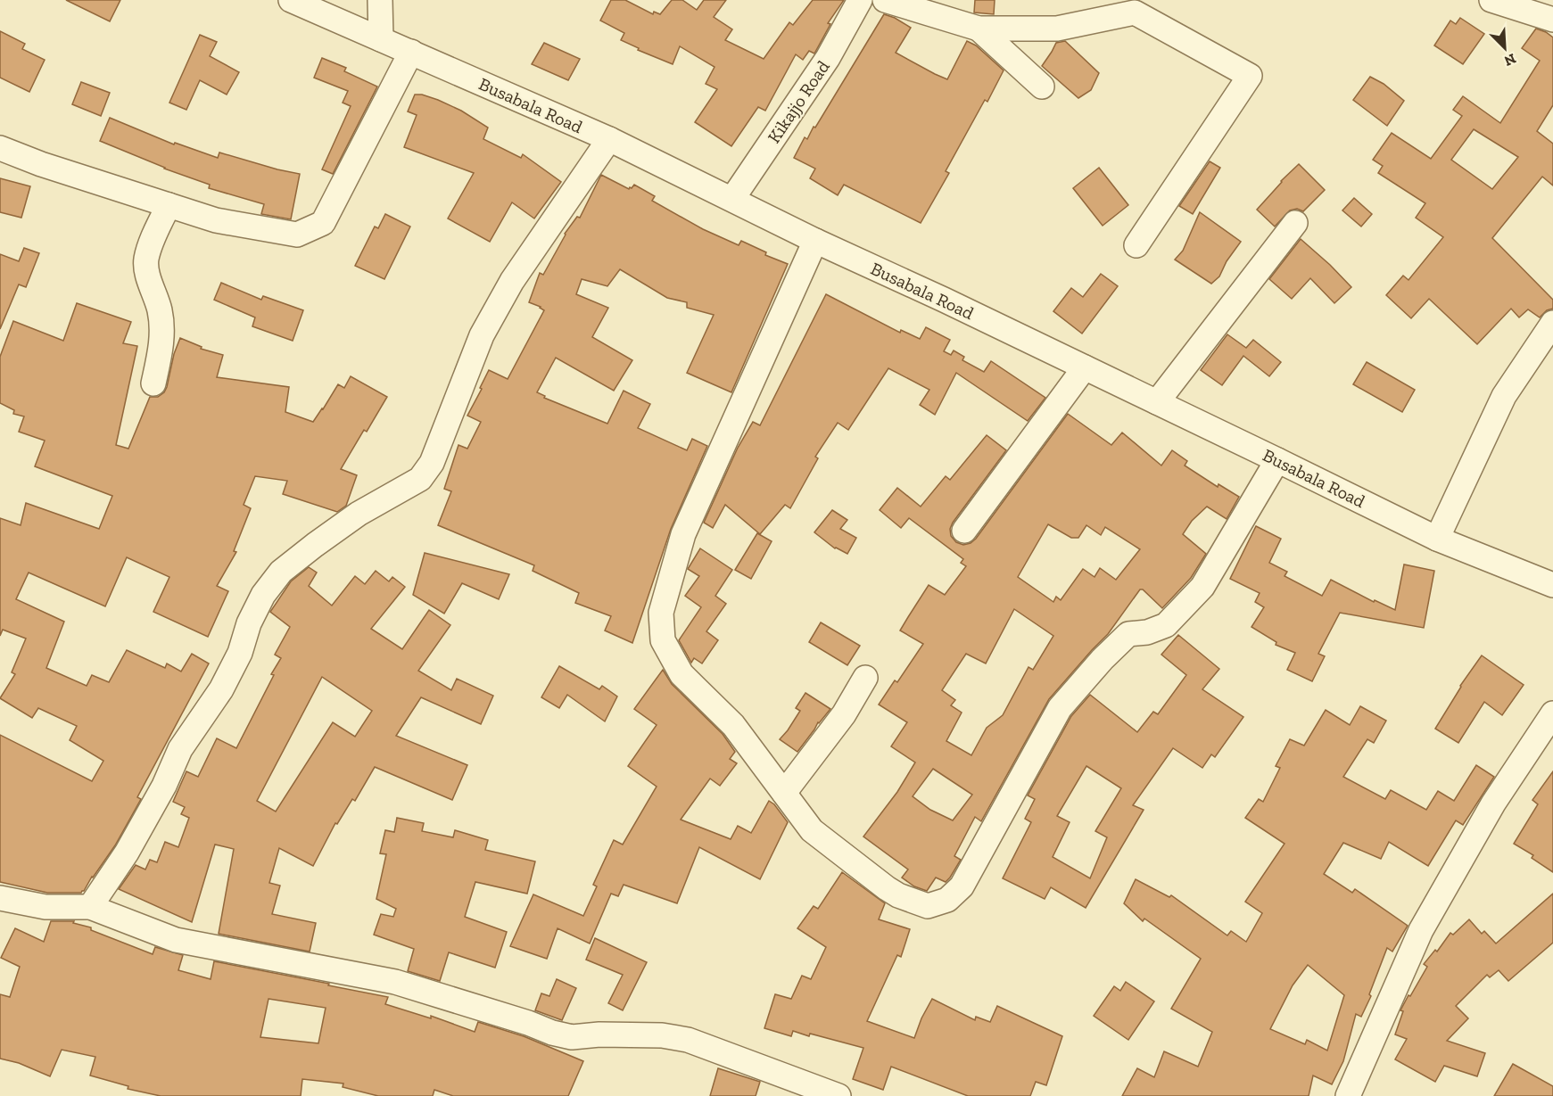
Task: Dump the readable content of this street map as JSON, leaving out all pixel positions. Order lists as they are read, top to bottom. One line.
{"streets":{"street":["Kikajjo Road","Busabala Road"]},"crossings":[["Kikajjo Road","Busabala Road"]],"north":"bottom right"}
